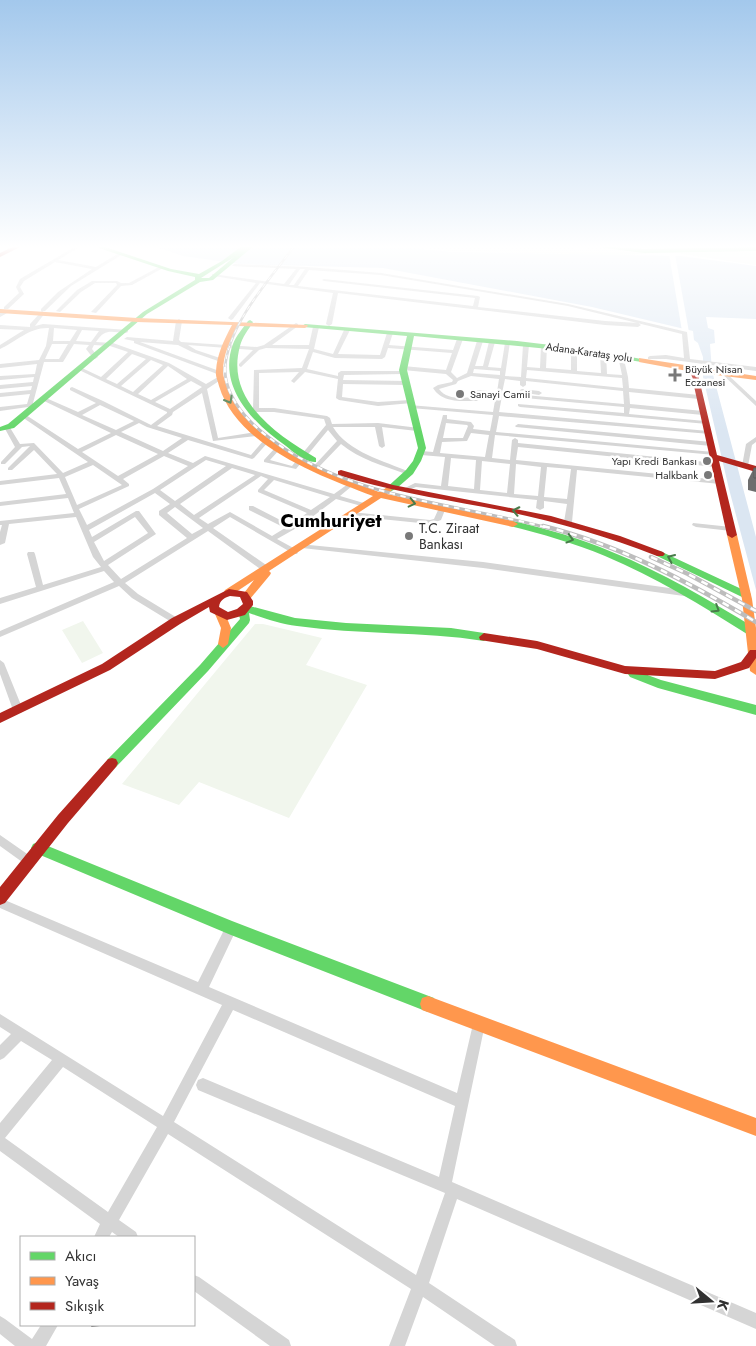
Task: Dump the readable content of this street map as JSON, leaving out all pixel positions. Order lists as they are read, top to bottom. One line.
{"streets":{"main road":["Adana-Karataş yolu"]},"districts":["Cumhuriyet"],"places":{"health":["Büyük Nisan Eczanesi"],"other":["Sanayi Camii","Yapı Kredi Bankası","Halkbank","T.C. Ziraat Bankası"]},"legend":["Akıcı","Yavaş","Sıkışık"],"north":"right"}
